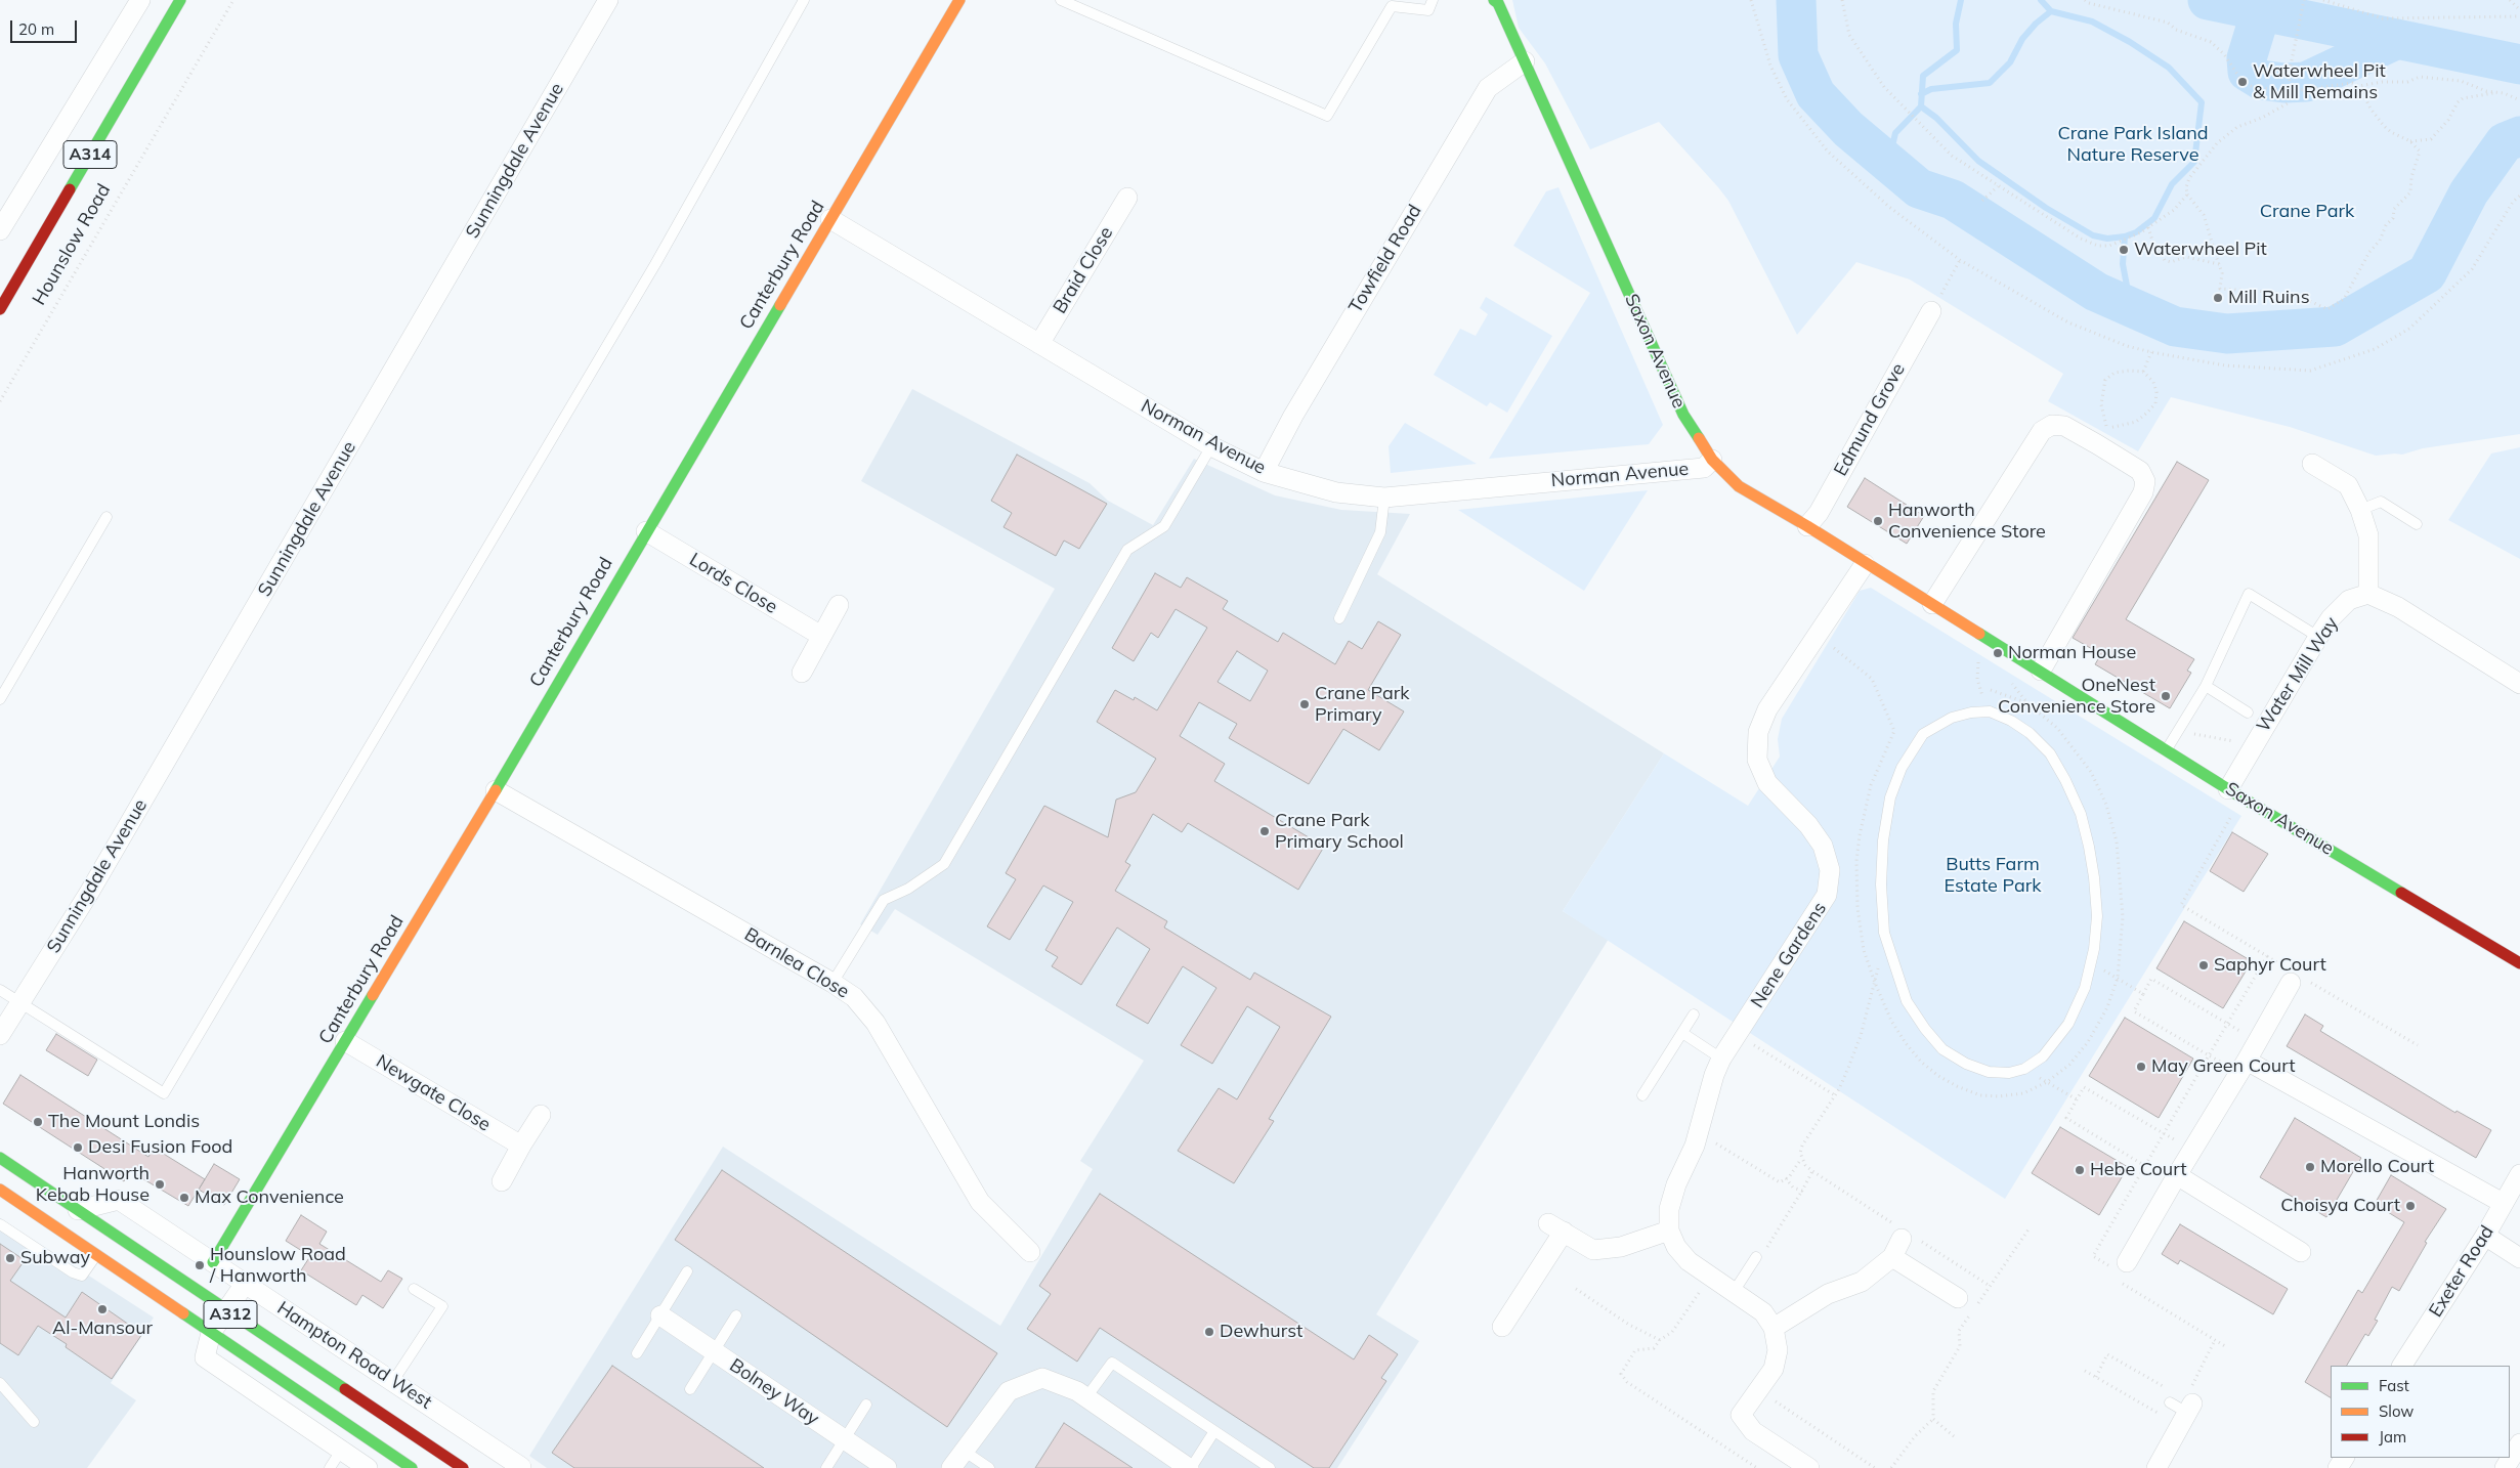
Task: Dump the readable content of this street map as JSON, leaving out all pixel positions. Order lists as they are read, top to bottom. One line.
{"streets":{"street":["A314","Sunningdale Avenue","Hounslow Road","Towfield Road","Canterbury Road","Braid Close","Saxon Avenue","Edmund Grove","Norman Avenue","Lords Close","Water Mill Way","Nene Gardens","Barnlea Close","Newgate Close","Exeter Road","A312","Hampton Road West","Bolney Way"]},"crossings":[["Towfield Road","Saxon Avenue"],["Towfield Road","Norman Avenue"],["Canterbury Road","Norman Avenue"],["Canterbury Road","Lords Close"],["Canterbury Road","Barnlea Close"],["Canterbury Road","Newgate Close"],["Canterbury Road","Hampton Road West"],["Braid Close","Norman Avenue"],["Saxon Avenue","Edmund Grove"],["Saxon Avenue","Norman Avenue"],["Saxon Avenue","Water Mill Way"],["Saxon Avenue","Nene Gardens"]],"parks":["Crane Park Island Nature Reserve","Crane Park","Butts Farm Estate Park"],"places":["Waterwheel Pit & Mill Remains","Waterwheel Pit","Mill Ruins","Hanworth Convenience Store","Norman House","OneNest Convenience Store","Crane Park Primary","Crane Park Primary School","Saphyr Court","May Green Court","The Mount Londis","Desi Fusion Food","Morello Court","Hebe Court","Hanworth Kebab House","Max Convenience","Choisya Court","Subway","Hounslow Road / Hanworth","Al-Mansour","Dewhurst"],"legend":["Fast","Slow","Jam"],"scale_bar":"20 m"}
